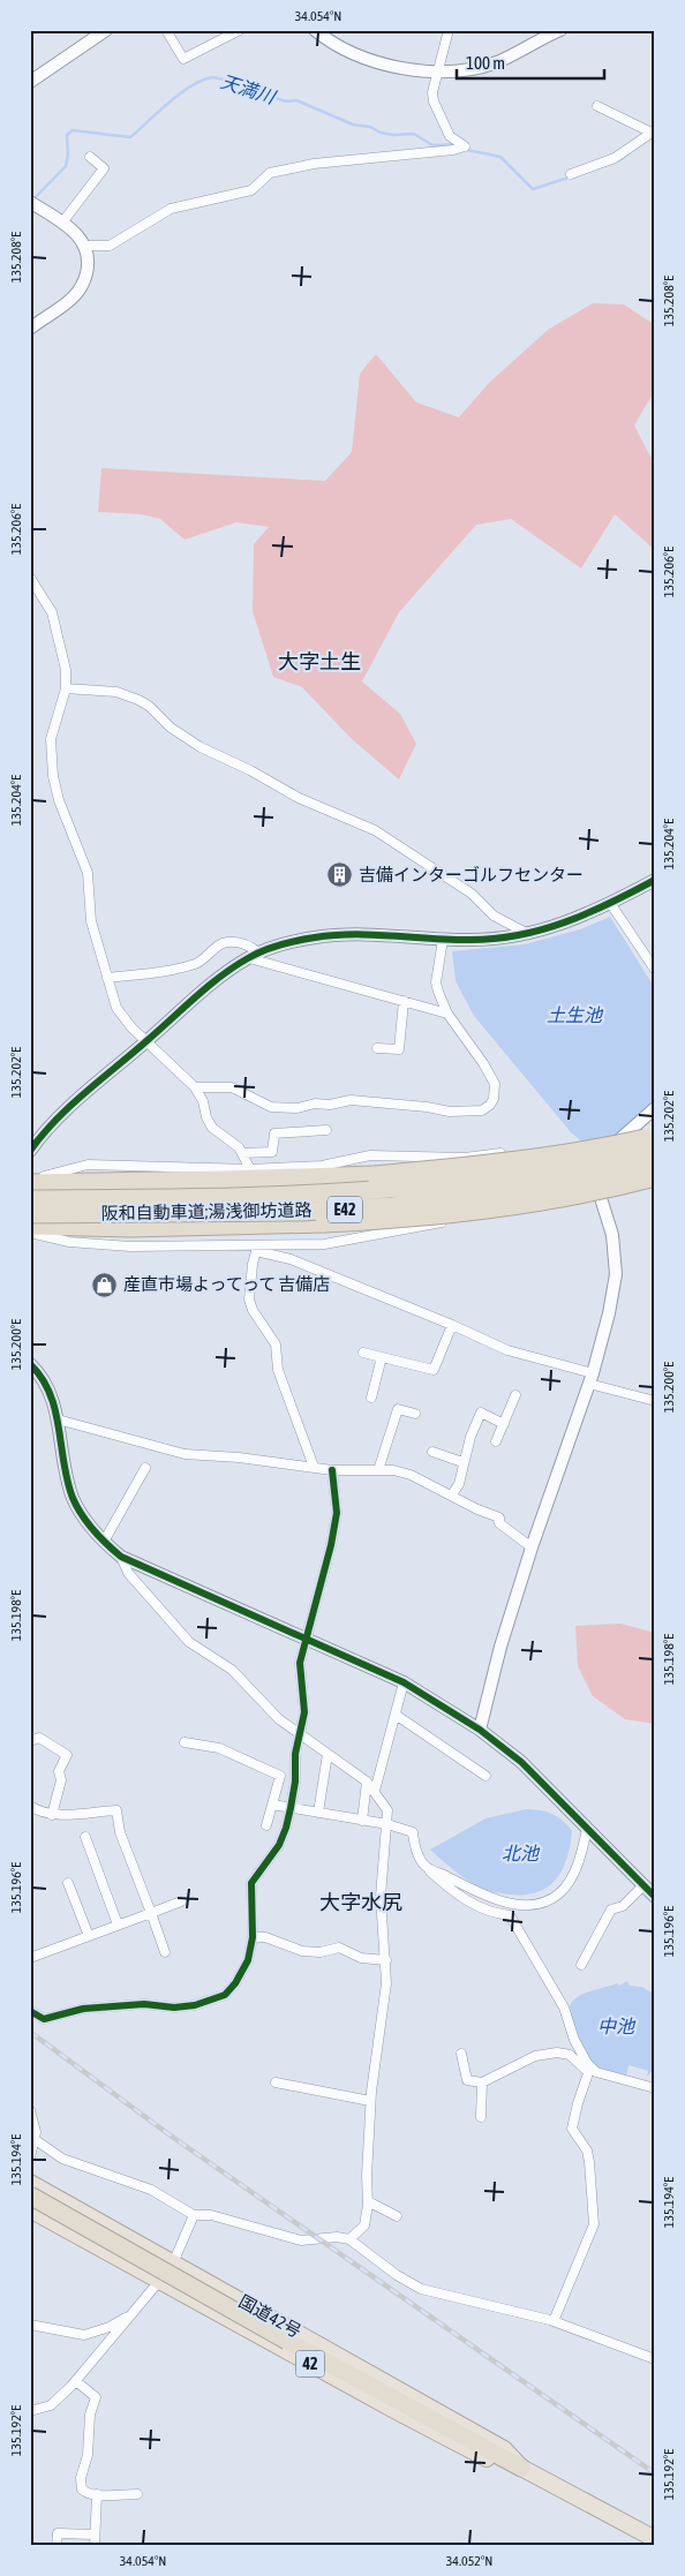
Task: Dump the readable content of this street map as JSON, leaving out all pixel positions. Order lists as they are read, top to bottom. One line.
{"streets":{"highway":["E42","阪和自動車道;湯浅御坊道路","国道42号","42"]},"districts":["大字土生","大字水尻"],"water":["天満川","土生池","北池","中池"],"places":{"building":["吉備インターゴルフセンター"],"shop":["産直市場よってって 吉備店"]},"scale_bar":"100 m","coordinates":["34.054°N","135.208°E","135.206°E","135.204°E","135.202°E","135.200°E","135.198°E","135.196°E","135.194°E","135.192°E","34.052°N"]}
